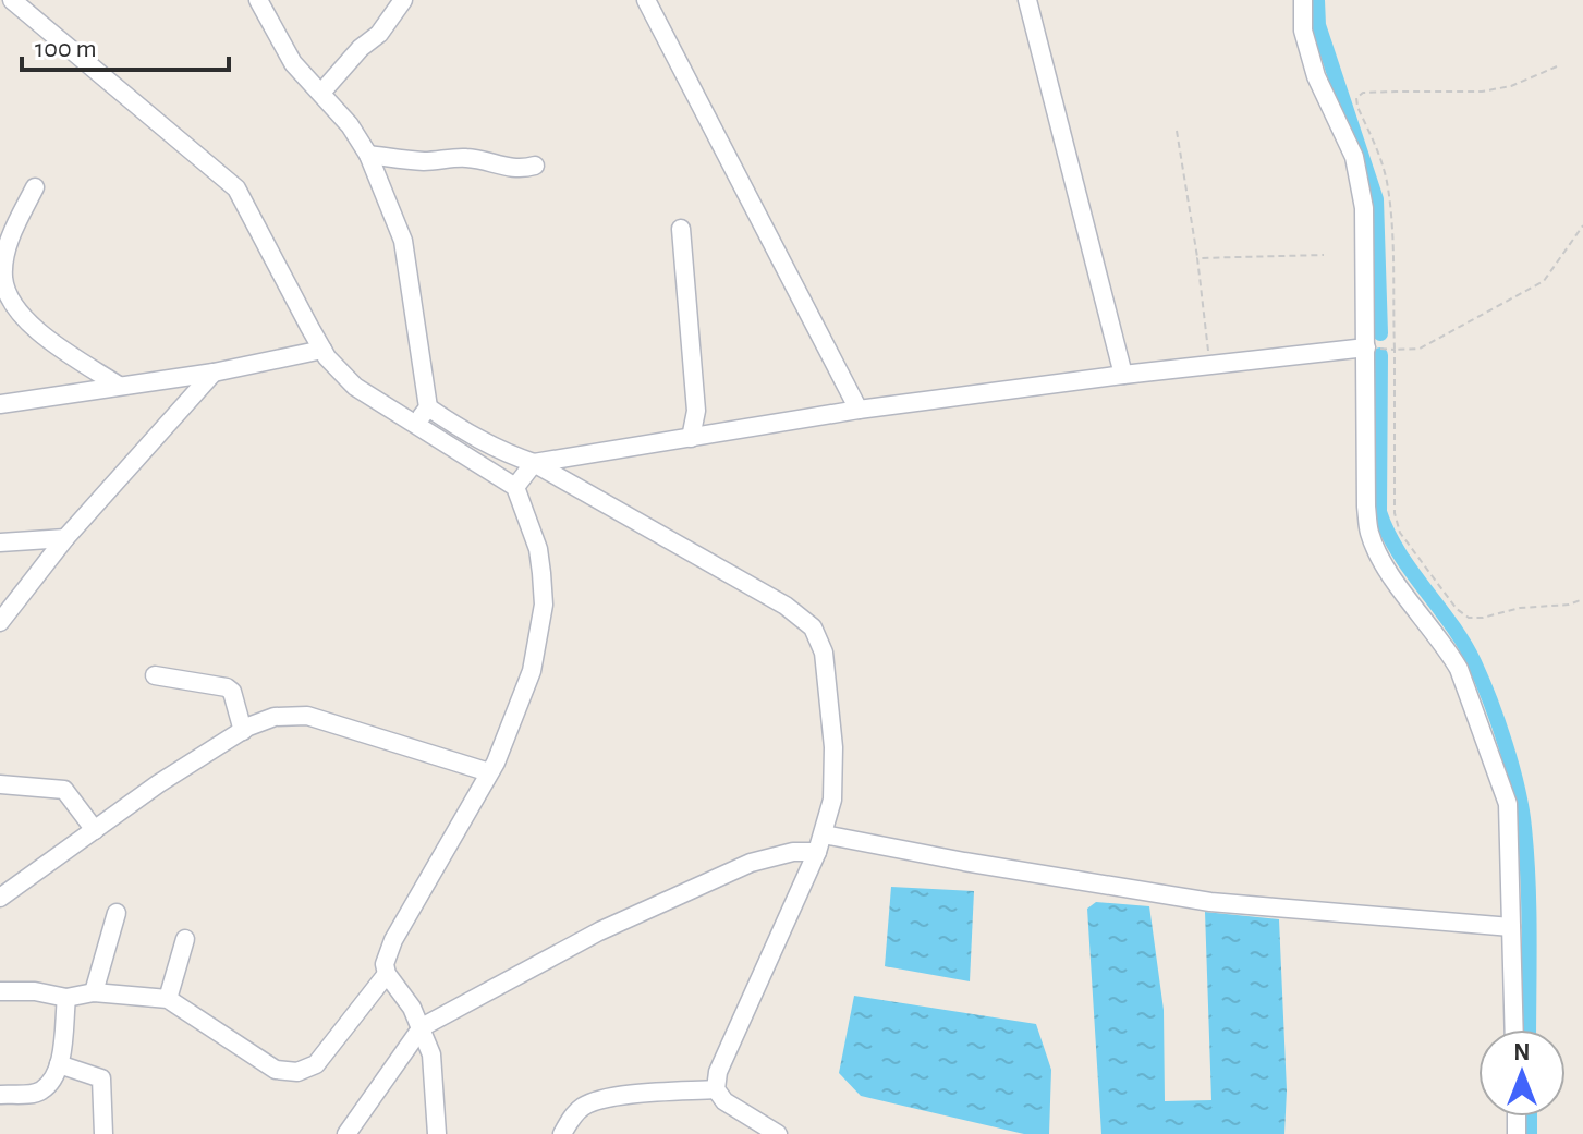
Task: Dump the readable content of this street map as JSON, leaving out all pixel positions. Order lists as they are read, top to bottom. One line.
{"scale_bar":"100 m","north":"top"}
